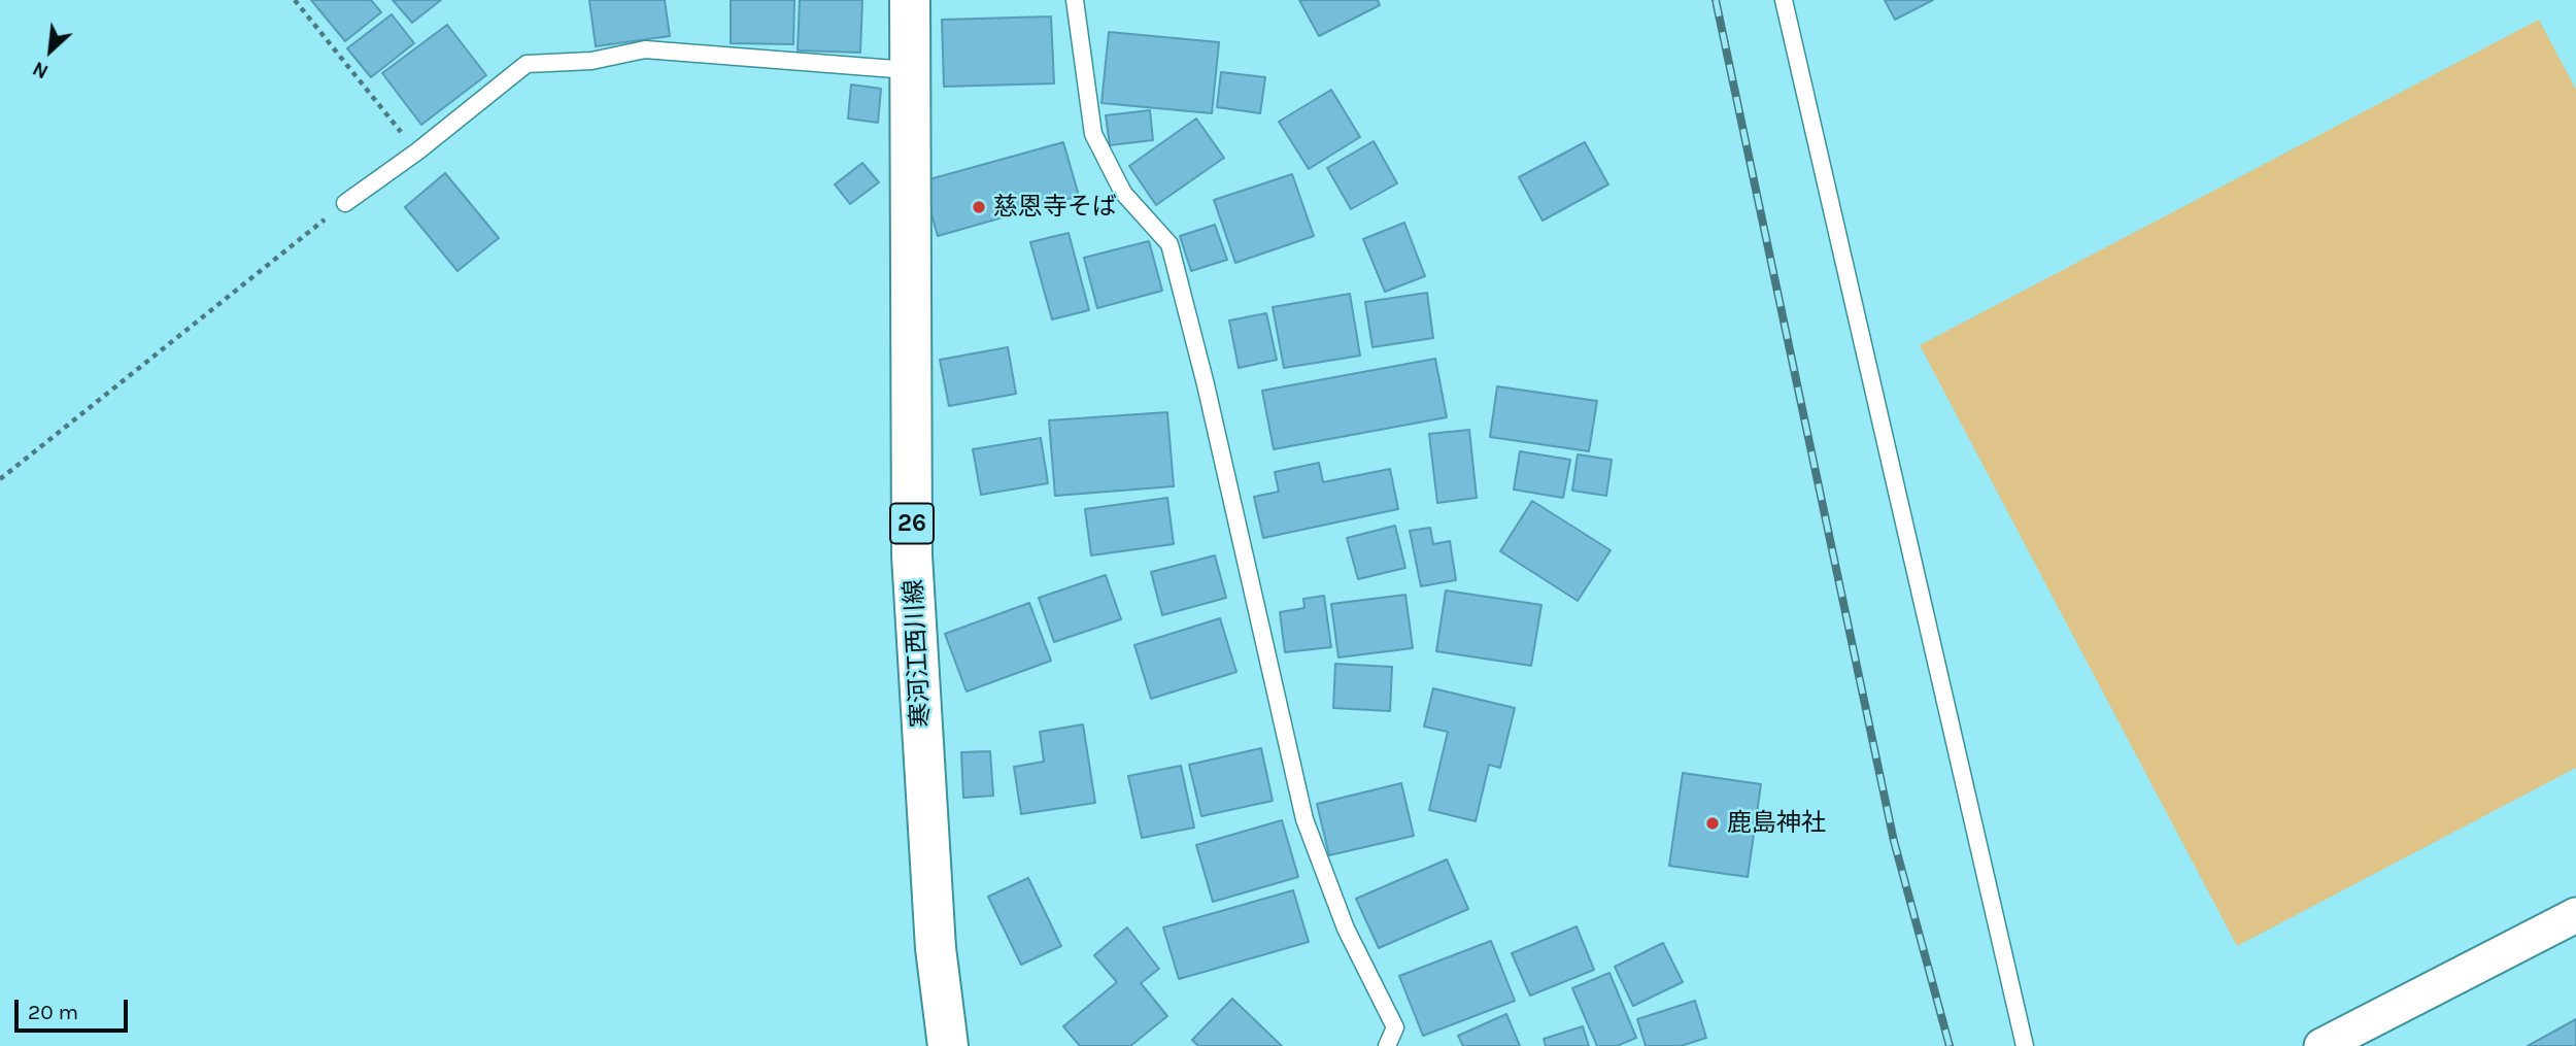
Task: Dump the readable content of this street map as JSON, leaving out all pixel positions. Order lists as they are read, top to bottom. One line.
{"streets":{"main road":["26","寒河江西川線"]},"places":["慈恩寺そば","鹿島神社"],"scale_bar":"20 m","north":"bottom left"}
